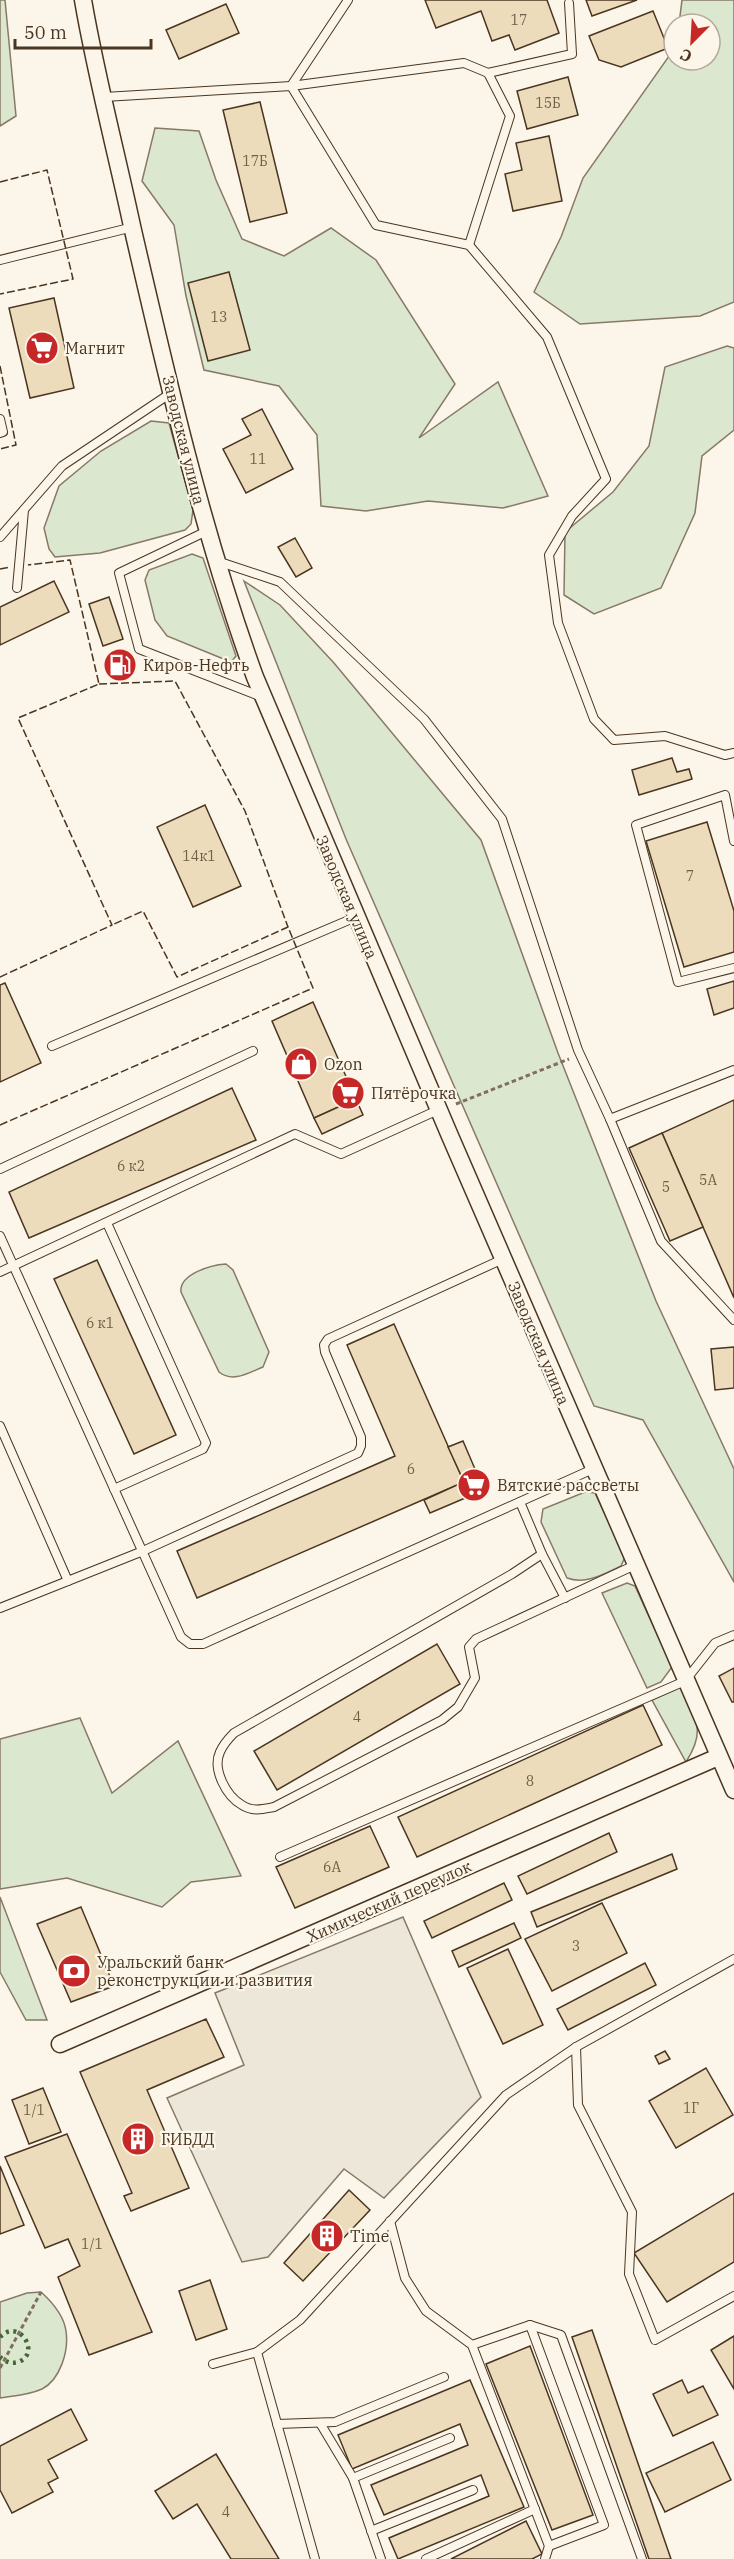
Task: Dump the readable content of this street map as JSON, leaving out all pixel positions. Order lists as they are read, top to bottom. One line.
{"streets":{"street":["Заводская улица","Химический переулок"]},"crossings":[["Заводская улица","Химический переулок"]],"places":{"supermarket":["Магнит","Пятёрочка","Вятские рассветы"],"fuel station":["Киров-Нефть"],"shop":["Ozon"],"bank":["Уральский банк реконструкции и развития"],"building":["ГИБДД","Time"]},"house_numbers":["17","15Б","17Б","13","11","14к1","7","6 к2","5А","5","6 к1","6","4","8","6А","3","1Г","1/1","1/1","4"],"scale_bar":"50 m","north":"bottom left"}
